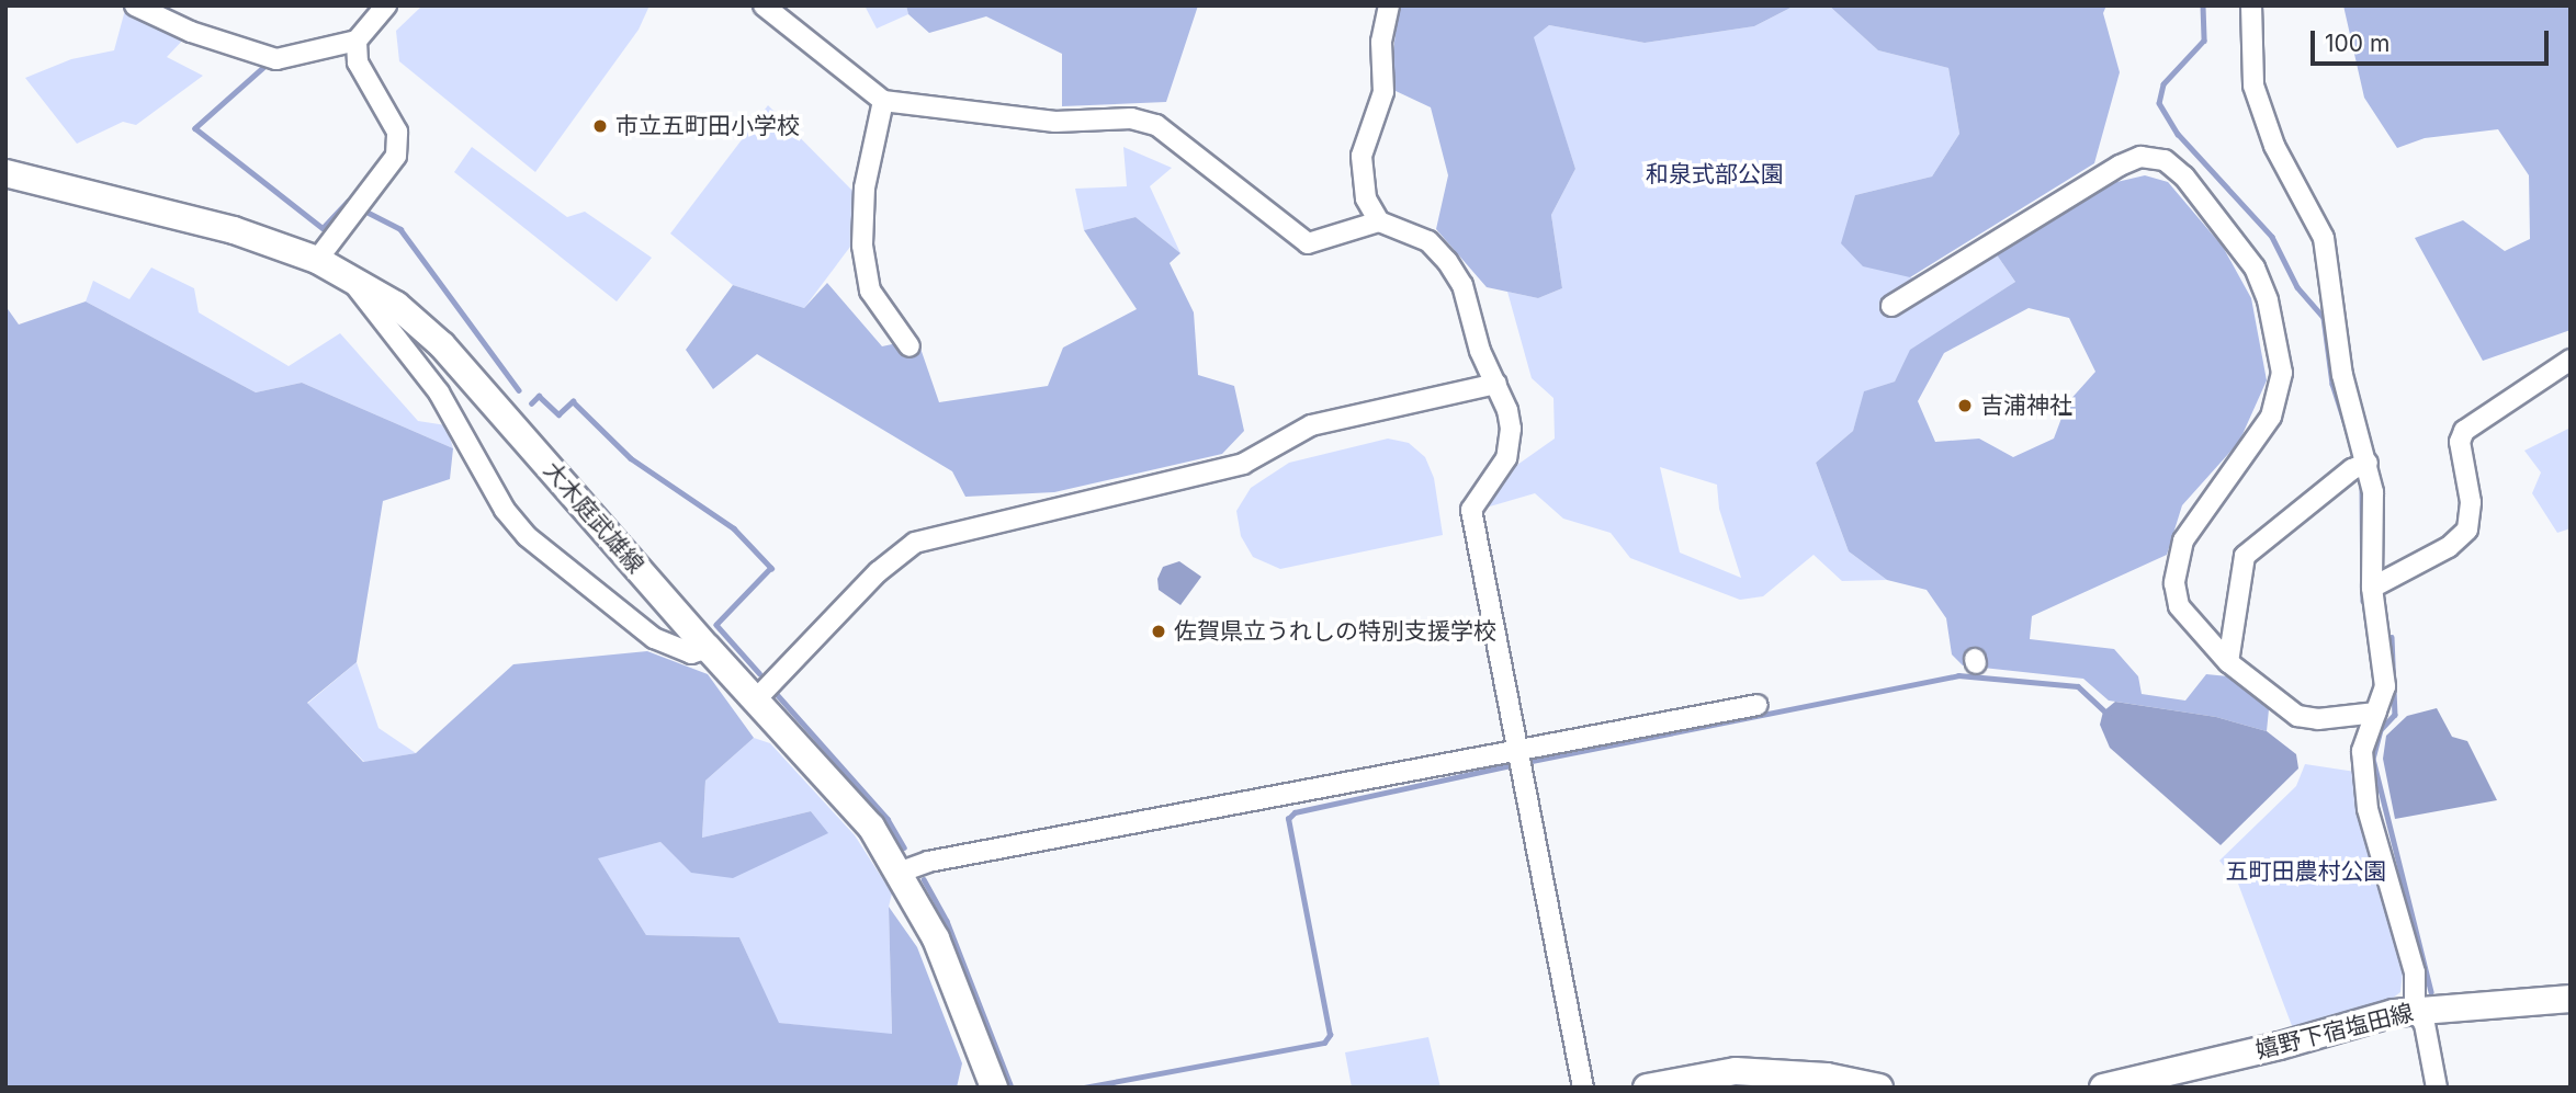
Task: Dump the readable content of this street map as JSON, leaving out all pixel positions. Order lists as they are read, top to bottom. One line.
{"streets":{"main road":["大木庭武雄線","嬉野下宿塩田線"]},"parks":["和泉式部公園","五町田農村公園"],"places":["市立五町田小学校","吉浦神社","佐賀県立うれしの特別支援学校"],"scale_bar":"100 m"}
